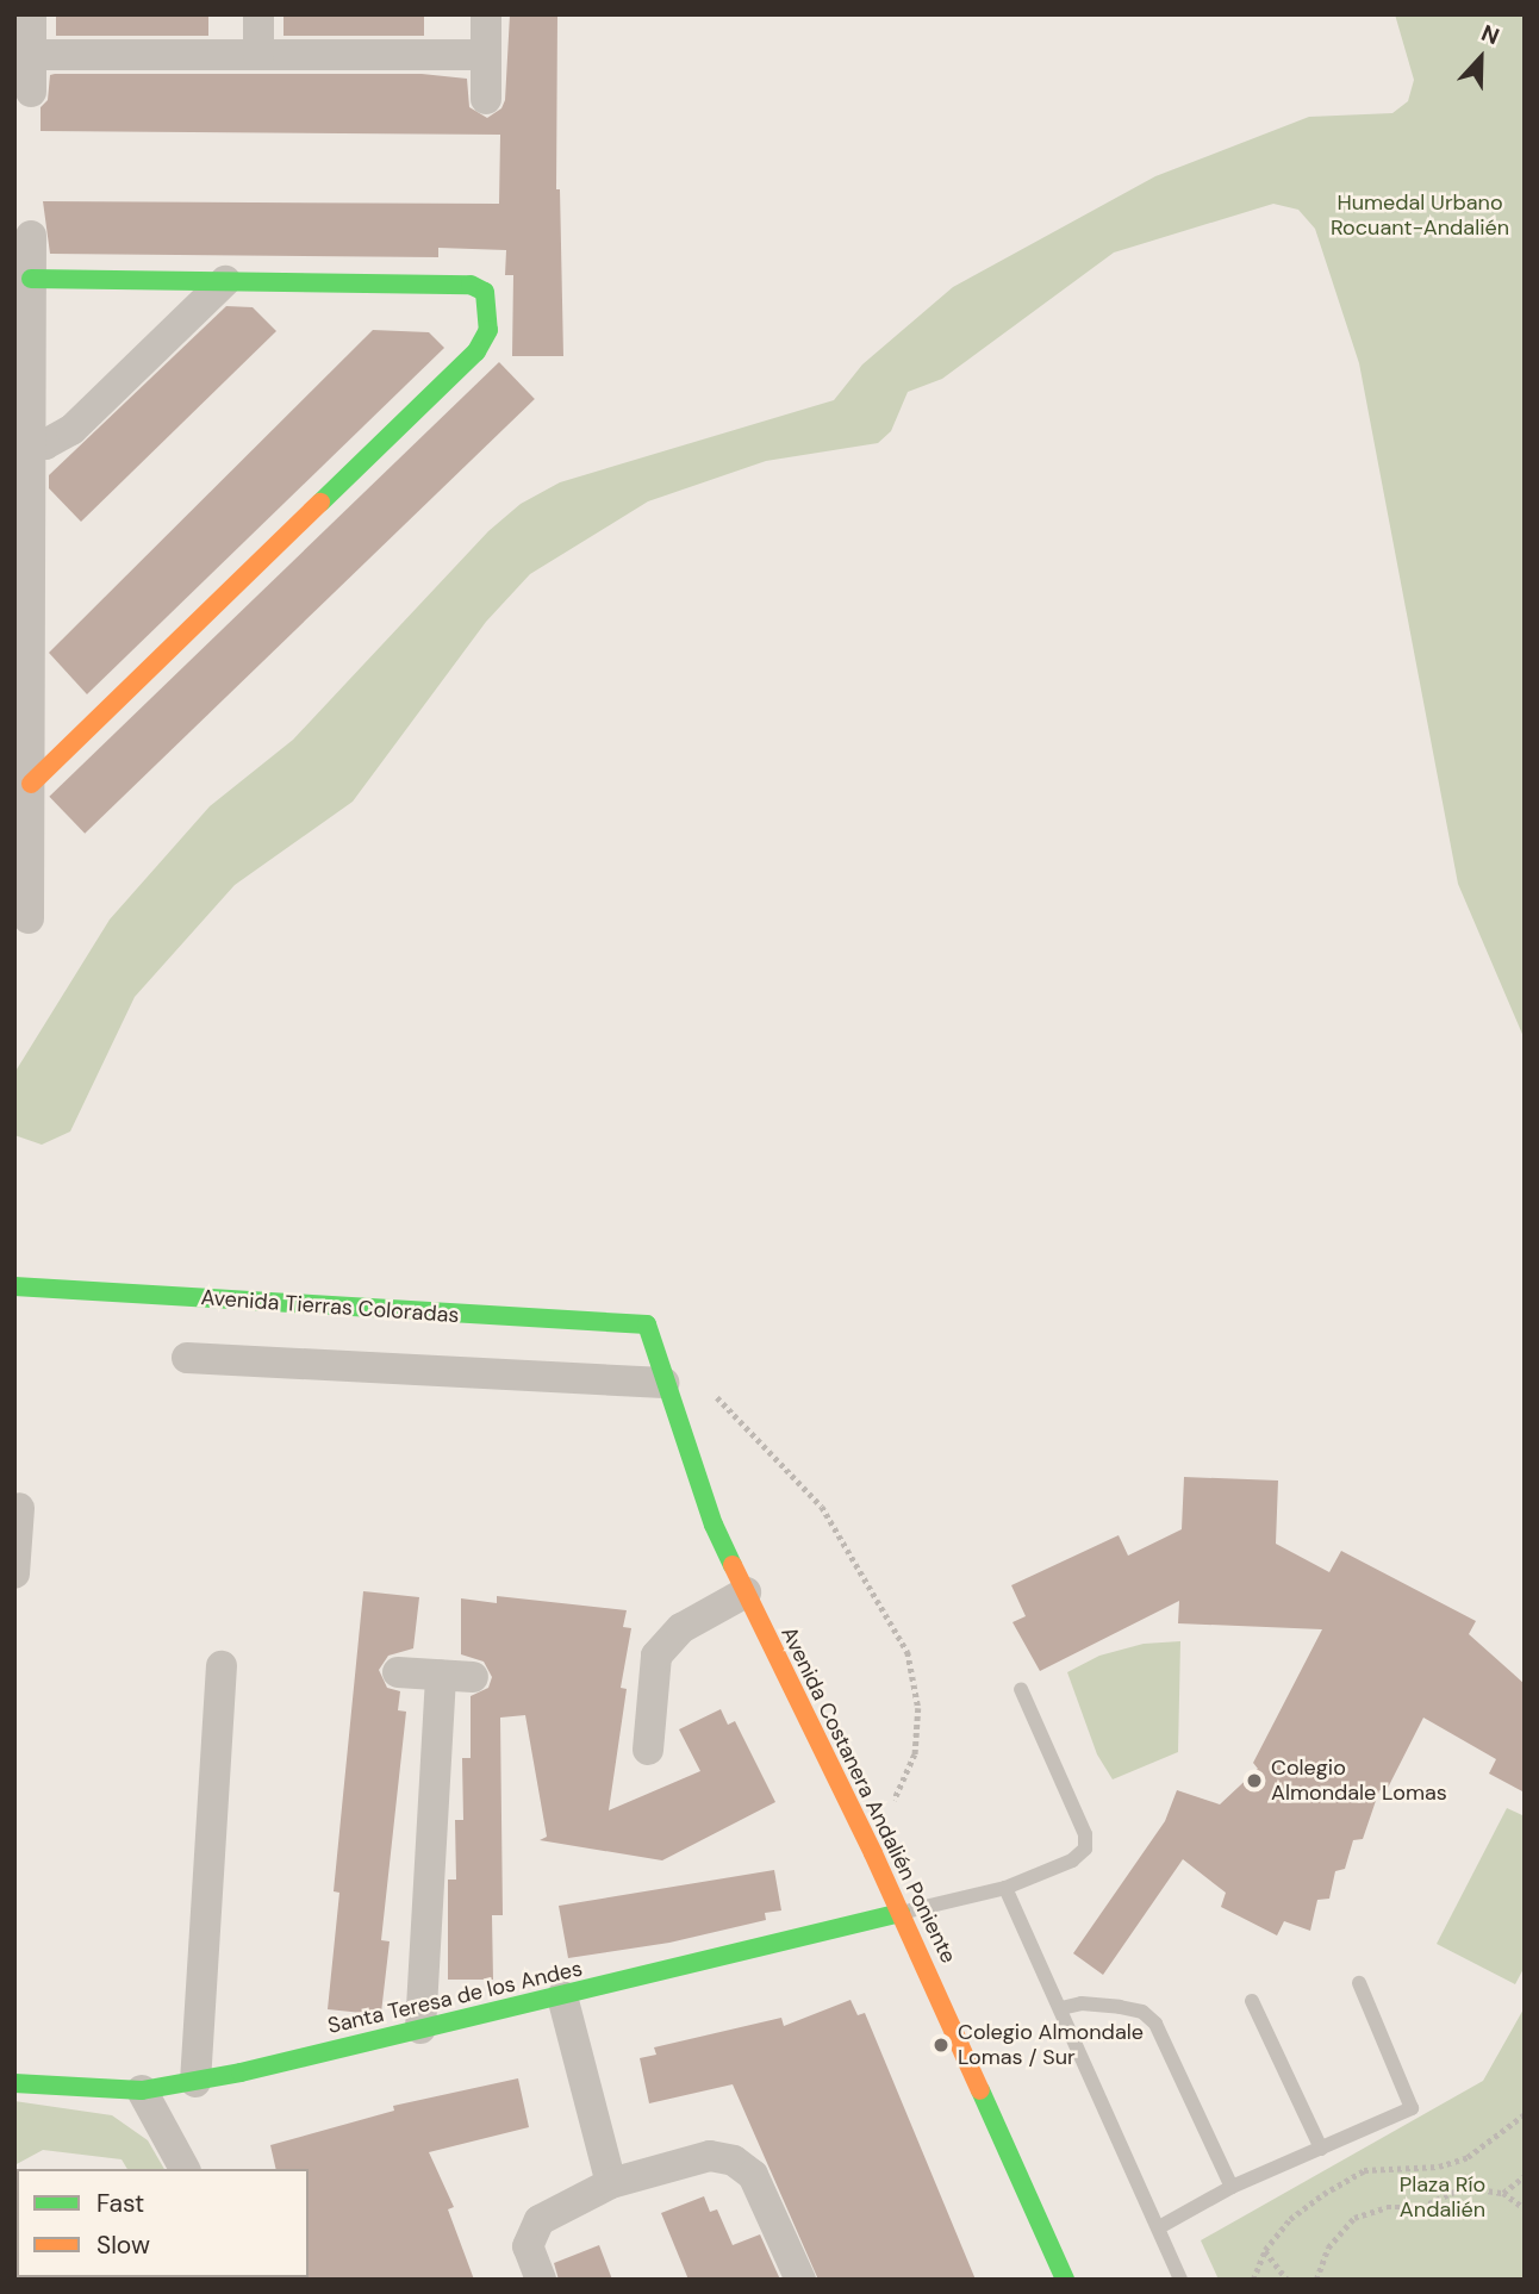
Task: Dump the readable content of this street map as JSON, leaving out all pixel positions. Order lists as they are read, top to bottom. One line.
{"streets":{"street":["Avenida Tierras Coloradas","Avenida Costanera Andalién Poniente","Santa Teresa de los Andes"]},"crossings":[["Avenida Tierras Coloradas","Avenida Costanera Andalién Poniente"],["Avenida Costanera Andalién Poniente","Santa Teresa de los Andes"]],"parks":["Humedal Urbano Rocuant-Andalién","Plaza Río Andalién"],"places":["Colegio Almondale Lomas","Colegio Almondale Lomas / Sur"],"legend":["Fast","Slow"],"north":"top"}
